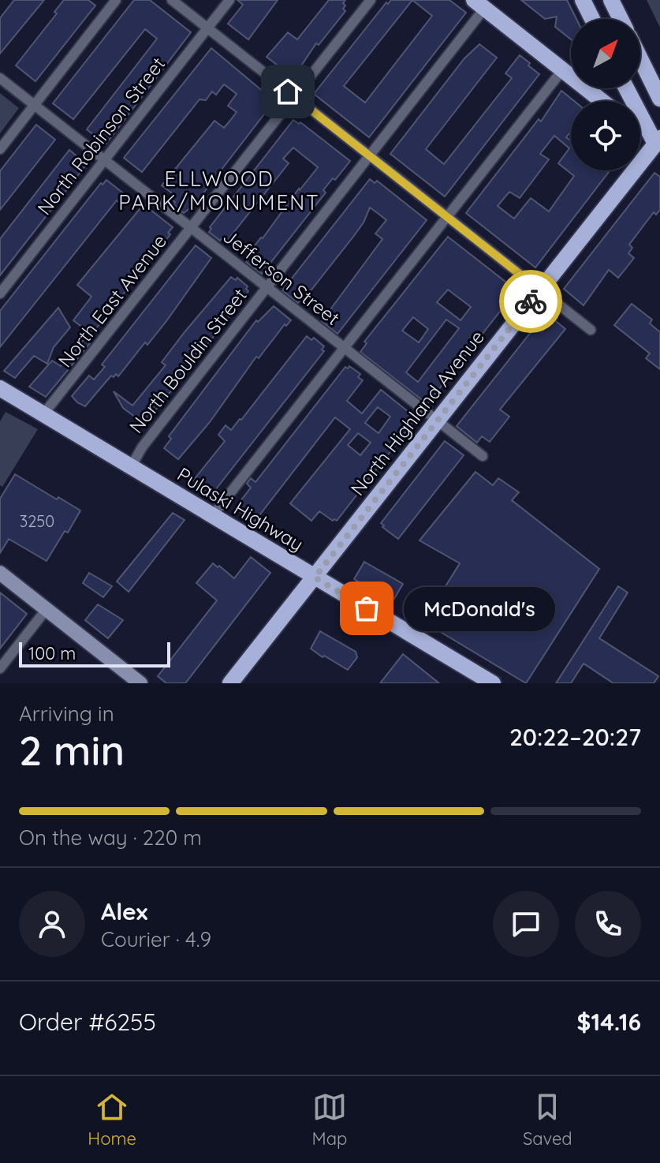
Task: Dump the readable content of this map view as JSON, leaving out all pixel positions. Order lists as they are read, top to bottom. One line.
{"streets":{"main road":["North Highland Avenue","Pulaski Highway"],"street":["North Robinson Street","Jefferson Street","North East Avenue","North Bouldin Street"]},"crossings":[["North Robinson Street","Jefferson Street"],["Jefferson Street","North East Avenue"],["Jefferson Street","North Bouldin Street"],["Jefferson Street","North Highland Avenue"],["North East Avenue","Pulaski Highway"],["North Bouldin Street","Pulaski Highway"],["North Highland Avenue","Pulaski Highway"]],"districts":["ELLWOOD PARK/MONUMENT"],"places":["McDonald's"],"house_numbers":["3250"],"scale_bar":"100 m","north":"top right","page":{"bubble":"McDonald's","scale":"100 m","heading":["2 min","Arriving in","20:22–20:27"],"panel":["Alex","Courier · 4.9","Order #6255","$14.16"],"bar":"On the way · 220 m","tabs":["Home","Map","Saved"]}}
